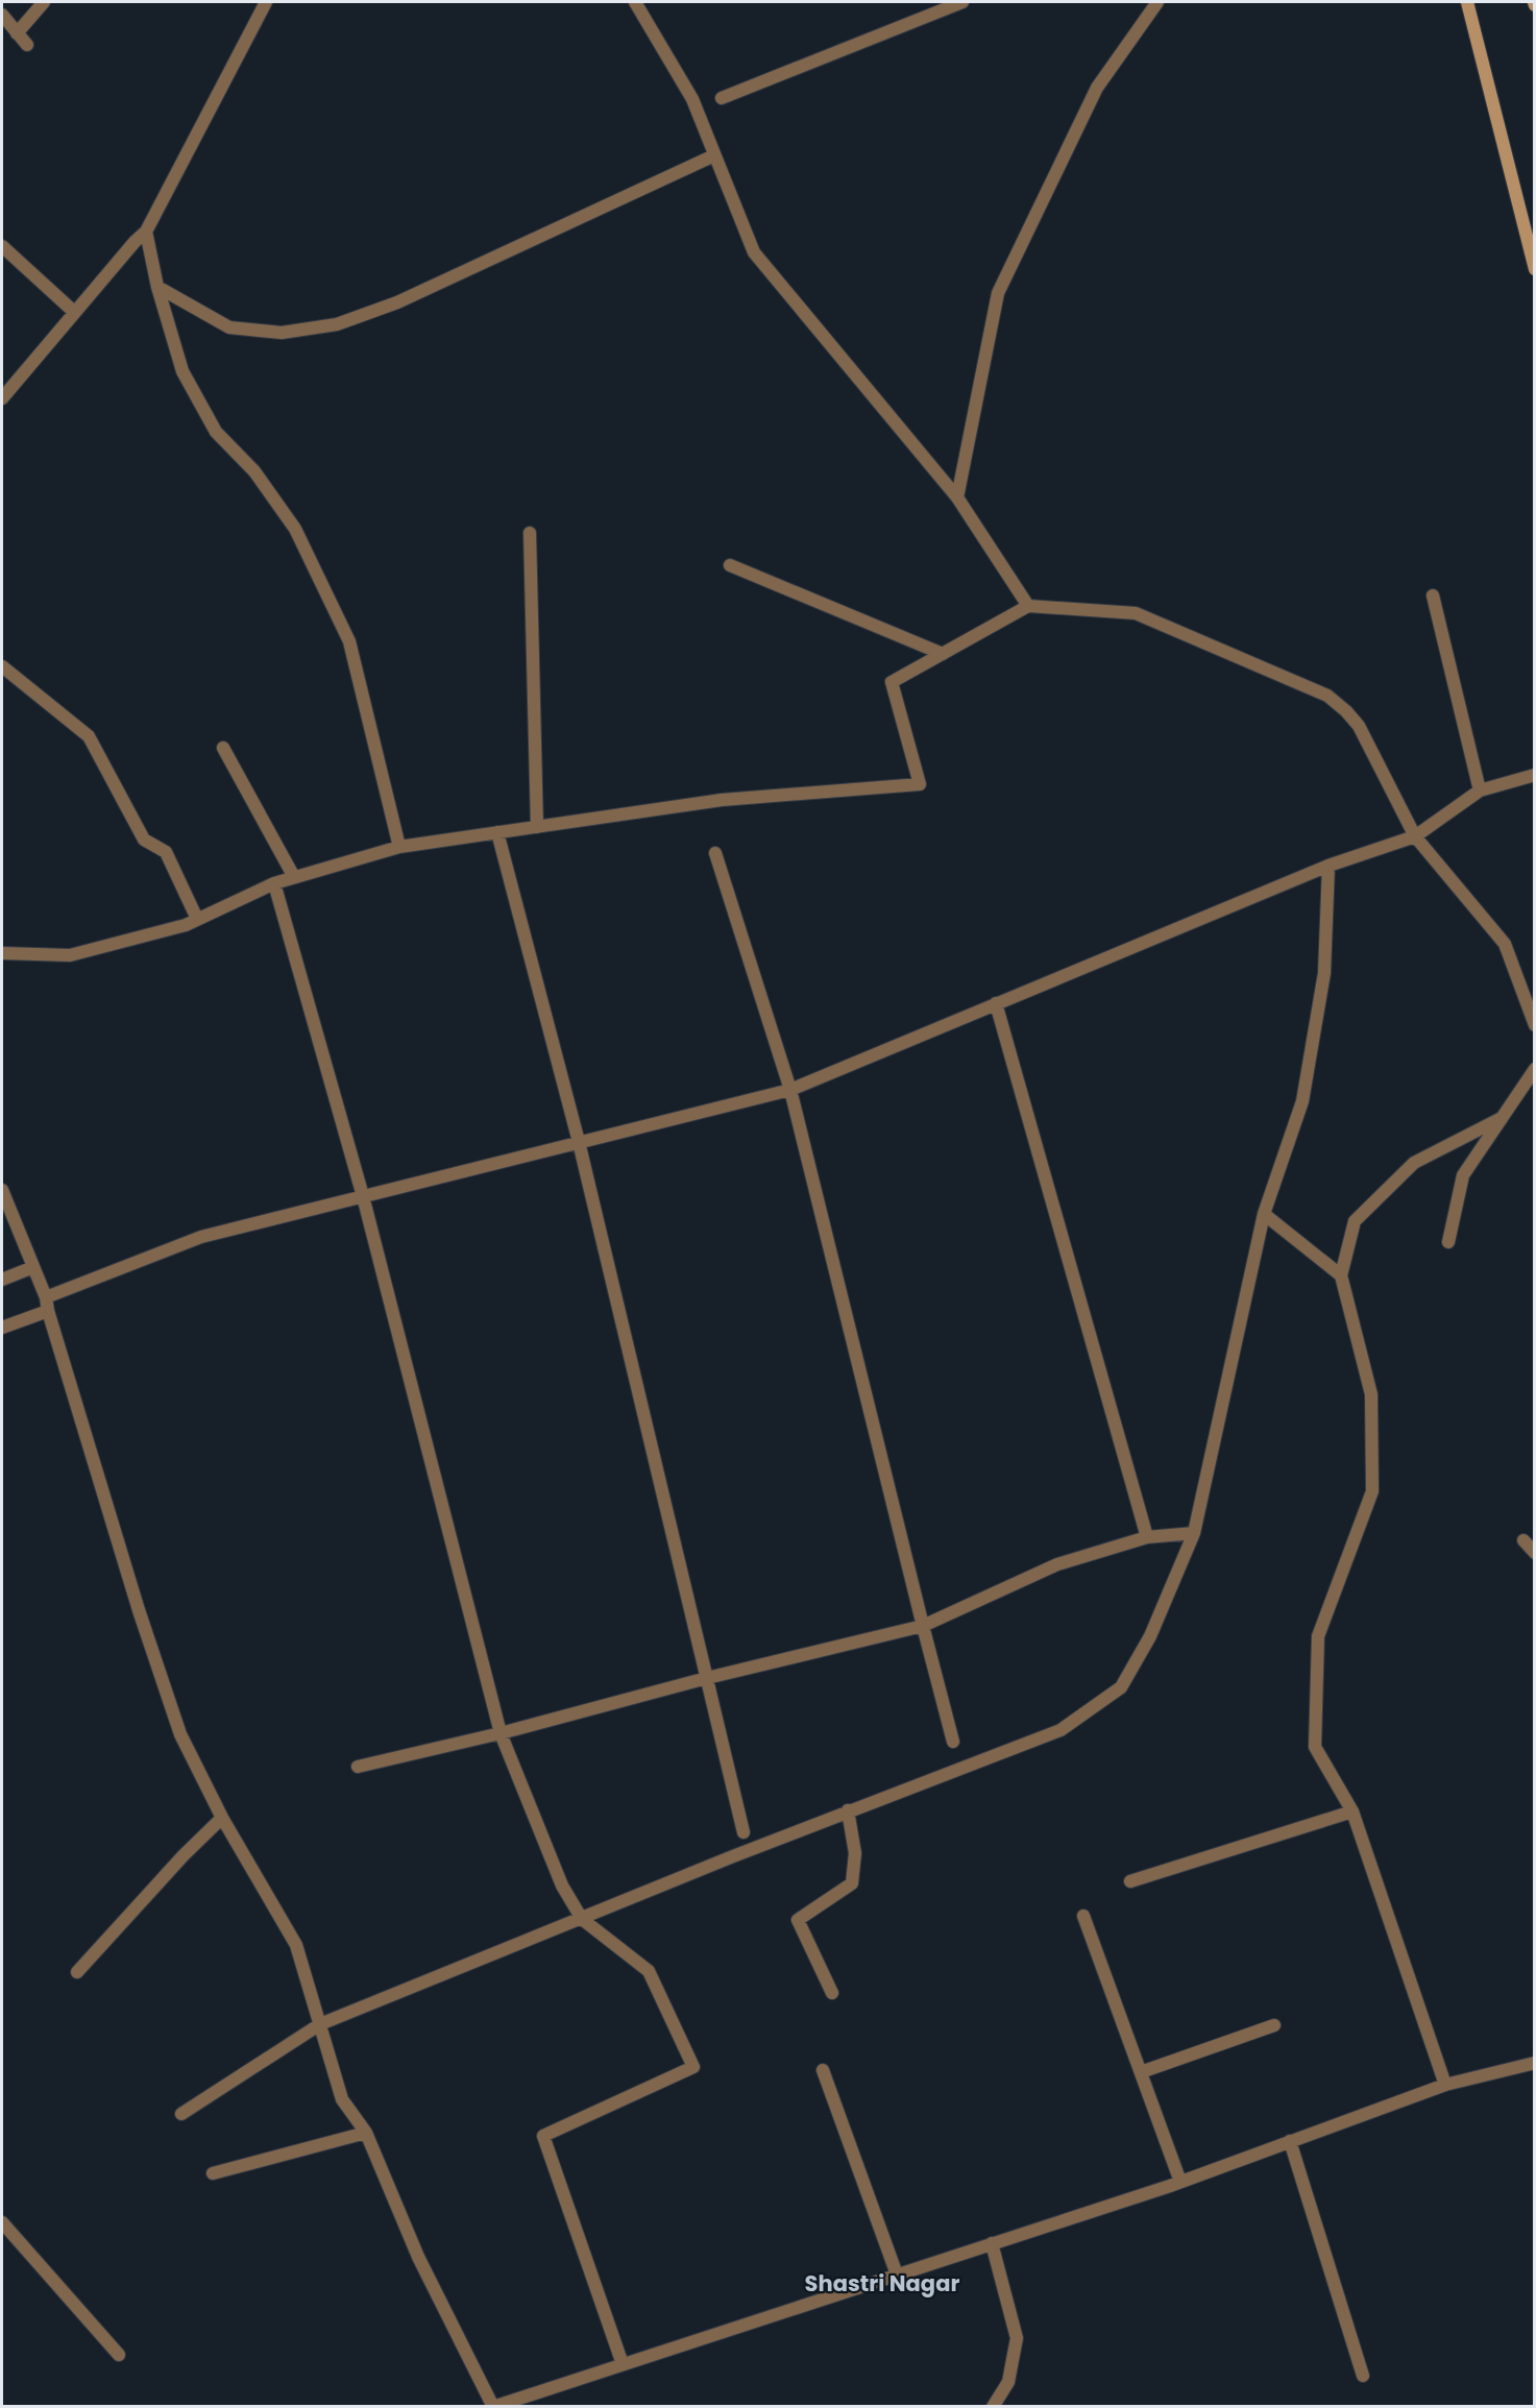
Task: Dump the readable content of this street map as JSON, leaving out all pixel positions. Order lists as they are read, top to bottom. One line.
{"districts":["Shastri Nagar"]}
